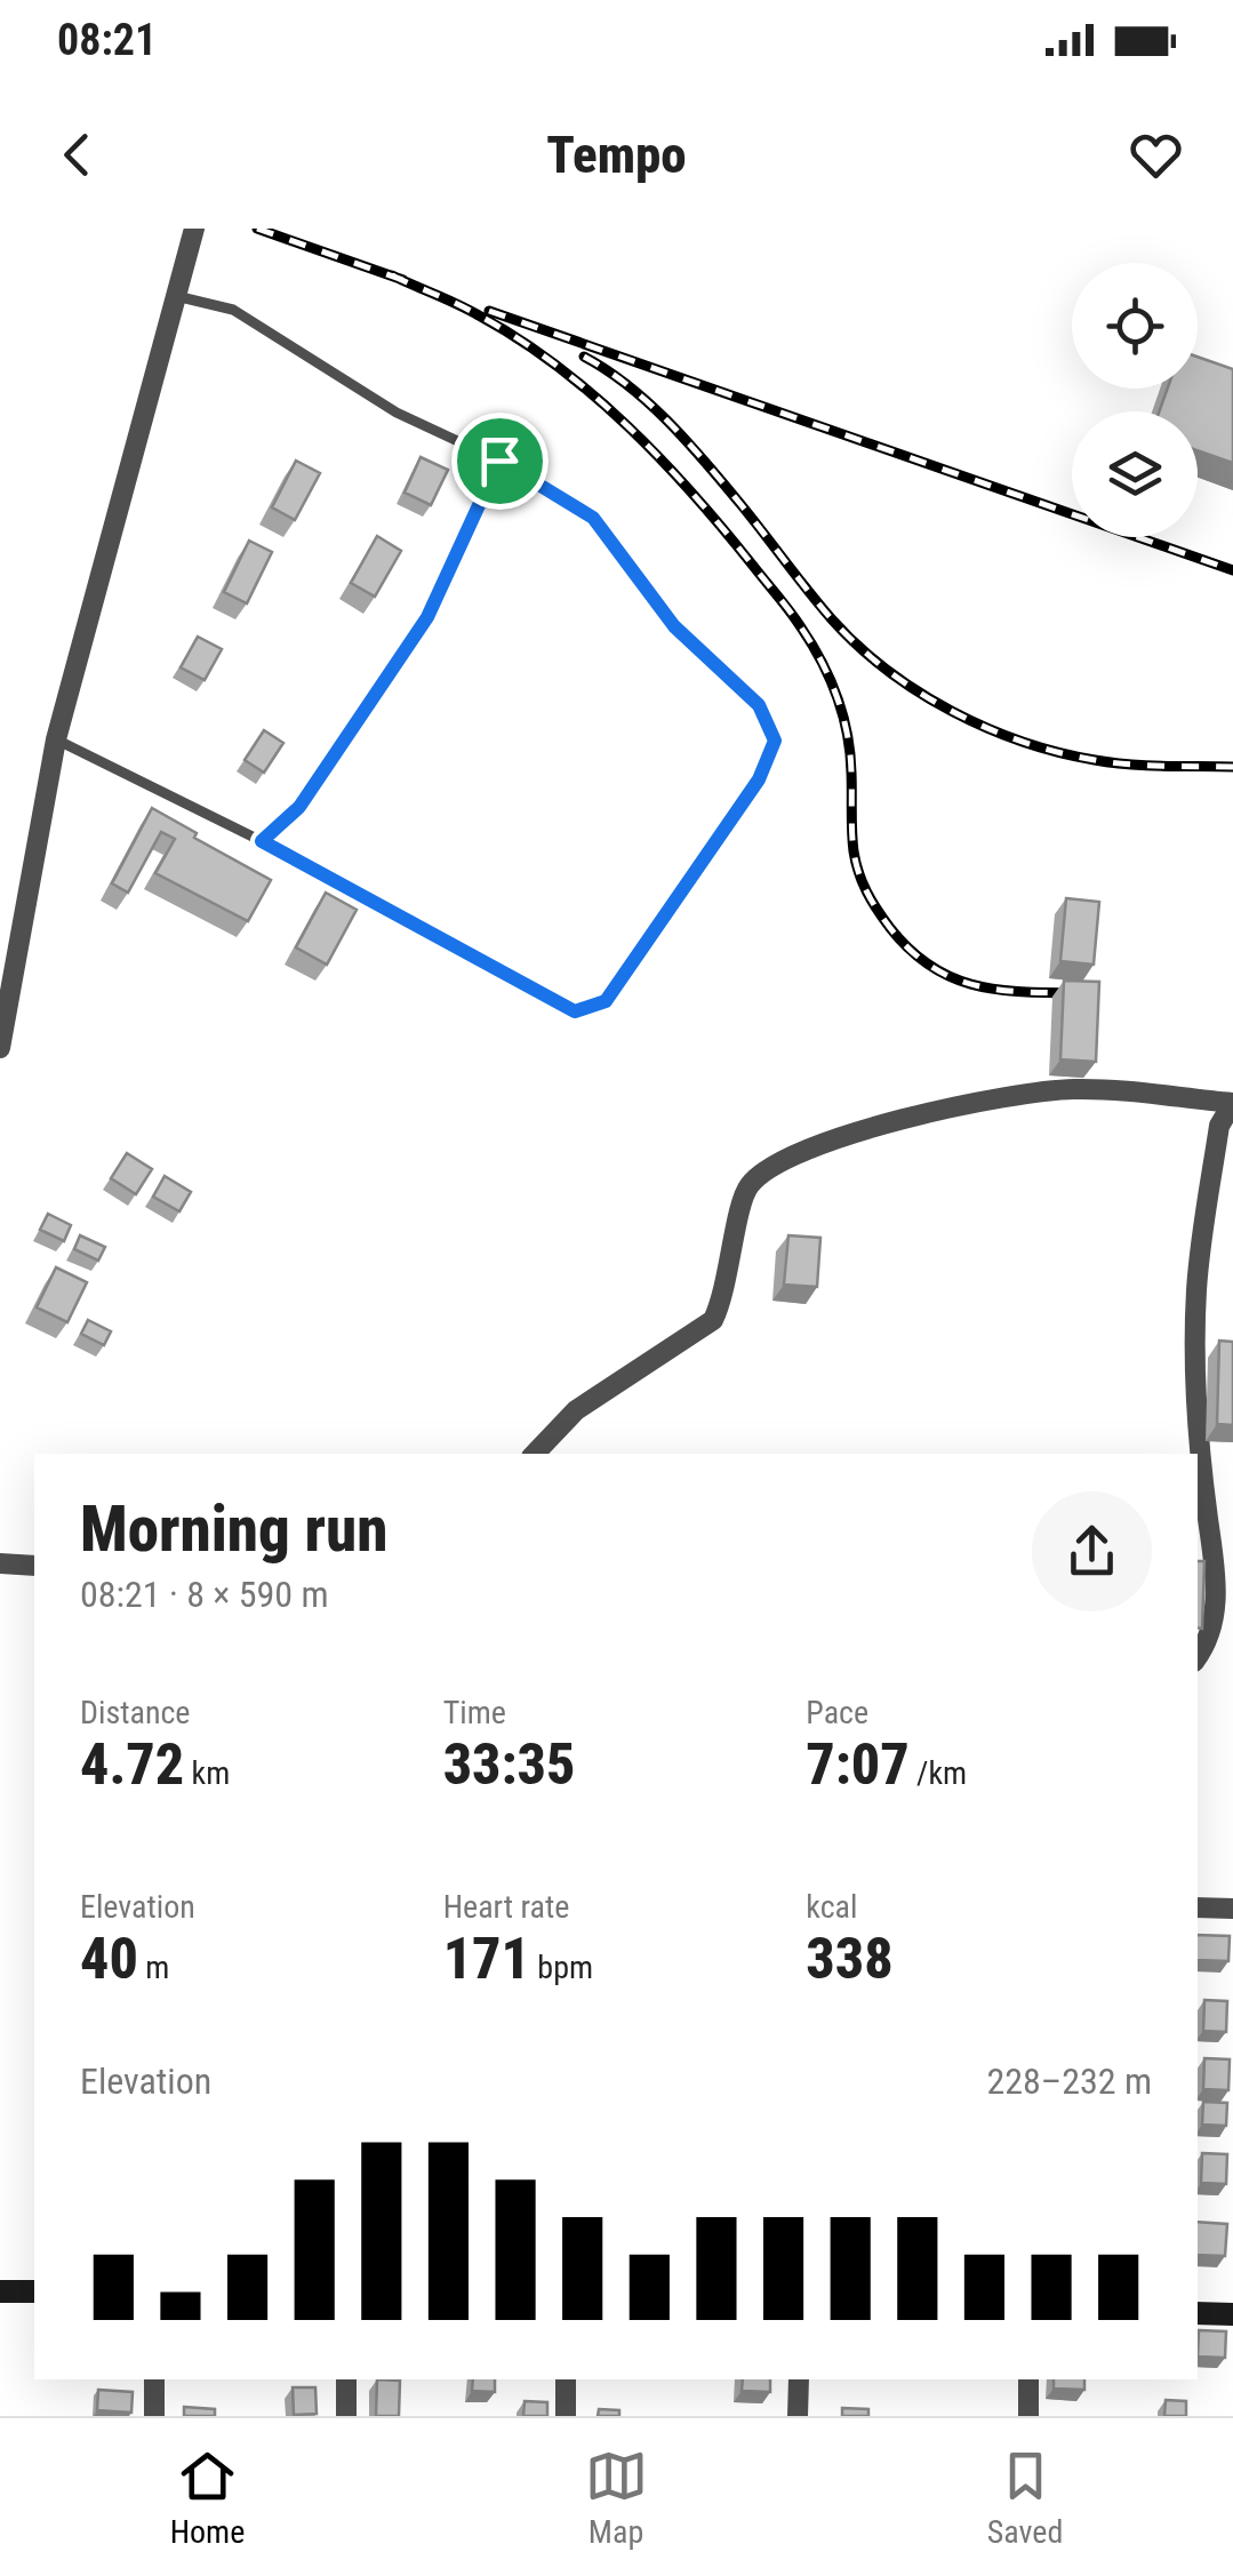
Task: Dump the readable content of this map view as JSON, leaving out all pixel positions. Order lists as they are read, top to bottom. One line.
{"page":{"status":"08:21","header":"Tempo","heading":["Morning run","08:21 · 8 × 590 m"],"stats":[["Distance","4.72 km"],["Time","33:35"],["Pace","7:07 /km"],["Elevation","40 m"],["Heart rate","171 bpm"],["kcal","338"]],"chart":["Elevation","228–232 m"],"tabs":["Home","Map","Saved"]}}
